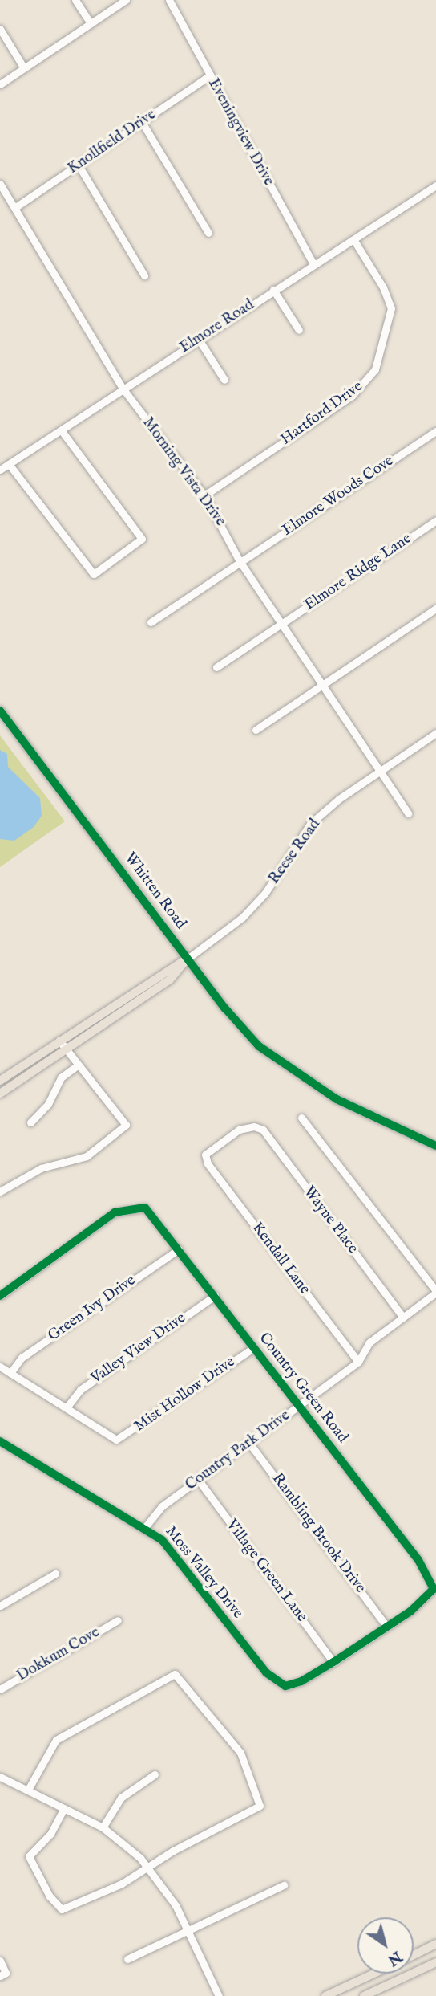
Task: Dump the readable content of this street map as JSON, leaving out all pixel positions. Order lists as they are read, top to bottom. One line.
{"streets":{"main road":["Reese Road","Whitten Road"],"street":["Eveningview Drive","Knollfield Drive","Elmore Road","Hartford Drive","Morning Vista Drive","Elmore Woods Cove","Elmore Ridge Lane","Wayne Place","Kendall Lane","Green Ivy Drive","Valley View Drive","Country Green Road","Mist Hollow Drive","Country Park Drive","Rambling Brook Drive","Village Green Lane","Moss Valley Drive","Dokkum Cove"]},"crossings":[["Eveningview Drive","Knollfield Drive"],["Eveningview Drive","Elmore Road"],["Knollfield Drive","Morning Vista Drive"],["Elmore Road","Hartford Drive"],["Elmore Road","Morning Vista Drive"],["Hartford Drive","Morning Vista Drive"],["Morning Vista Drive","Elmore Woods Cove"],["Morning Vista Drive","Elmore Ridge Lane"],["Morning Vista Drive","Reese Road"],["Reese Road","Whitten Road"],["Wayne Place","Kendall Lane"],["Wayne Place","Country Park Drive"],["Kendall Lane","Country Park Drive"],["Green Ivy Drive","Country Green Road"],["Valley View Drive","Country Green Road"],["Valley View Drive","Mist Hollow Drive"],["Country Green Road","Mist Hollow Drive"],["Country Green Road","Country Park Drive"],["Country Green Road","Rambling Brook Drive"],["Country Park Drive","Rambling Brook Drive"],["Country Park Drive","Village Green Lane"],["Country Park Drive","Moss Valley Drive"],["Village Green Lane","Moss Valley Drive"]],"north":"bottom right"}
